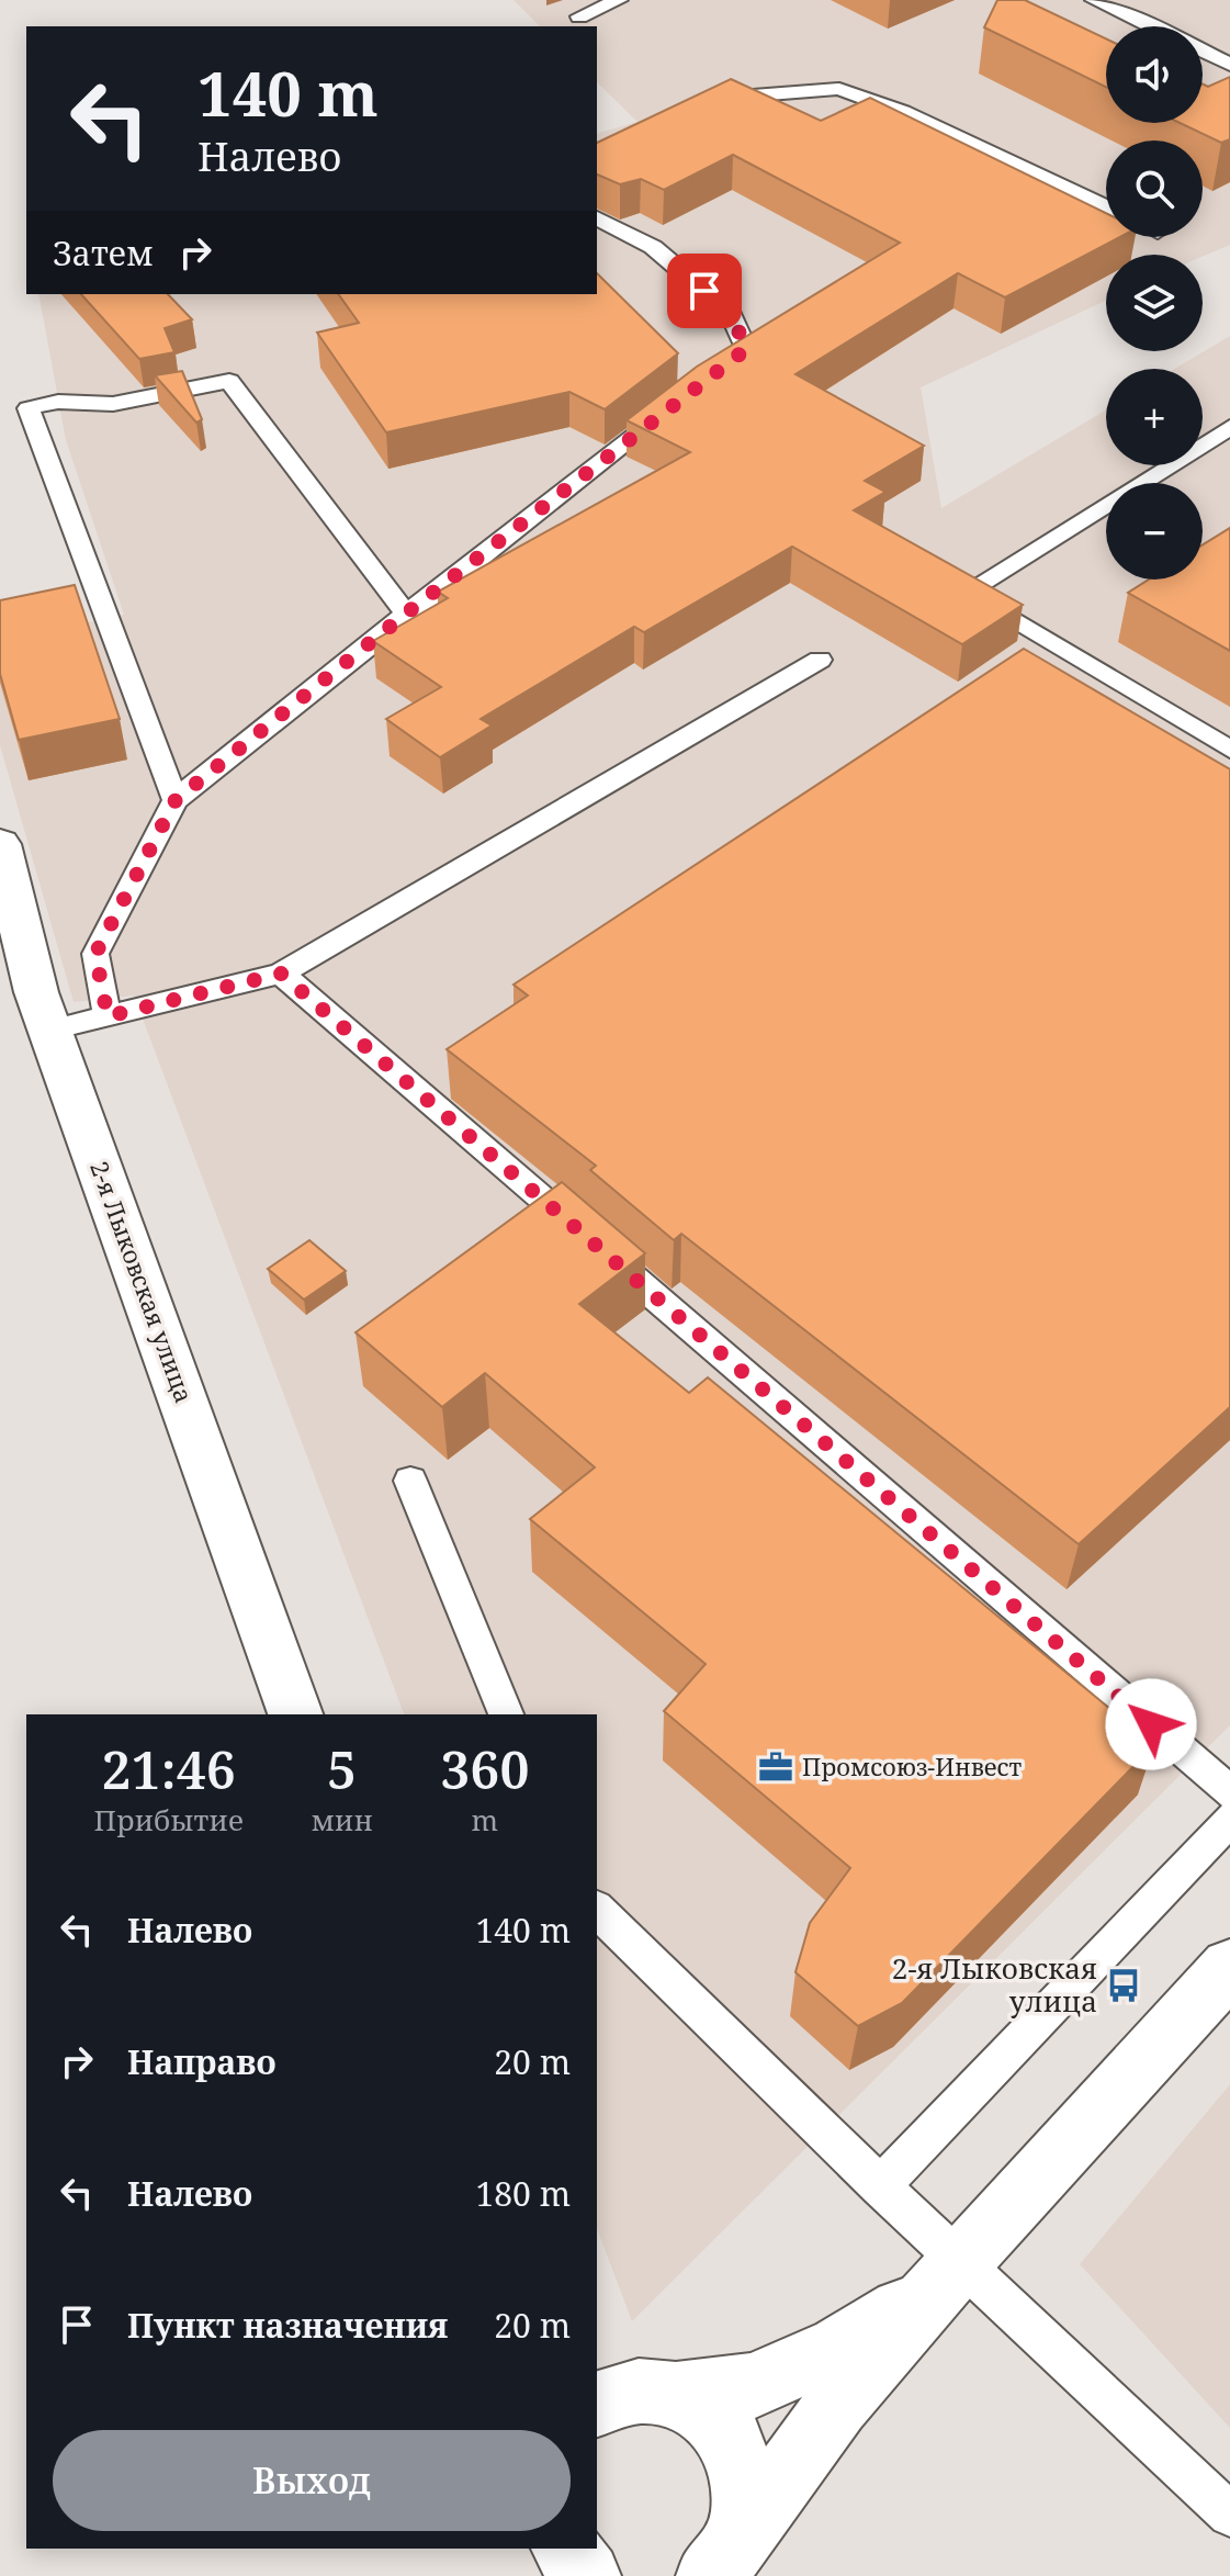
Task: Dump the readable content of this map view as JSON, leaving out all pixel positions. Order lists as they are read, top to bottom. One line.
{"streets":{"street":["2-я Лыковская улица"]},"places":{"office":["Промсоюз-Инвест"],"bus stop":["2-я Лыковская улица"]},"page":{"map_buttons":["+","−"],"turn":["140 m","Налево"],"then":"Затем","eta":["21:46","Прибытие","5","мин","360","m"],"list":[{"name":"Налево","value":"140 m"},{"name":"Направо","value":"20 m"},{"name":"Налево","value":"180 m"},{"name":"Пункт назначения","value":"20 m"}],"buttons":"Выход"}}
